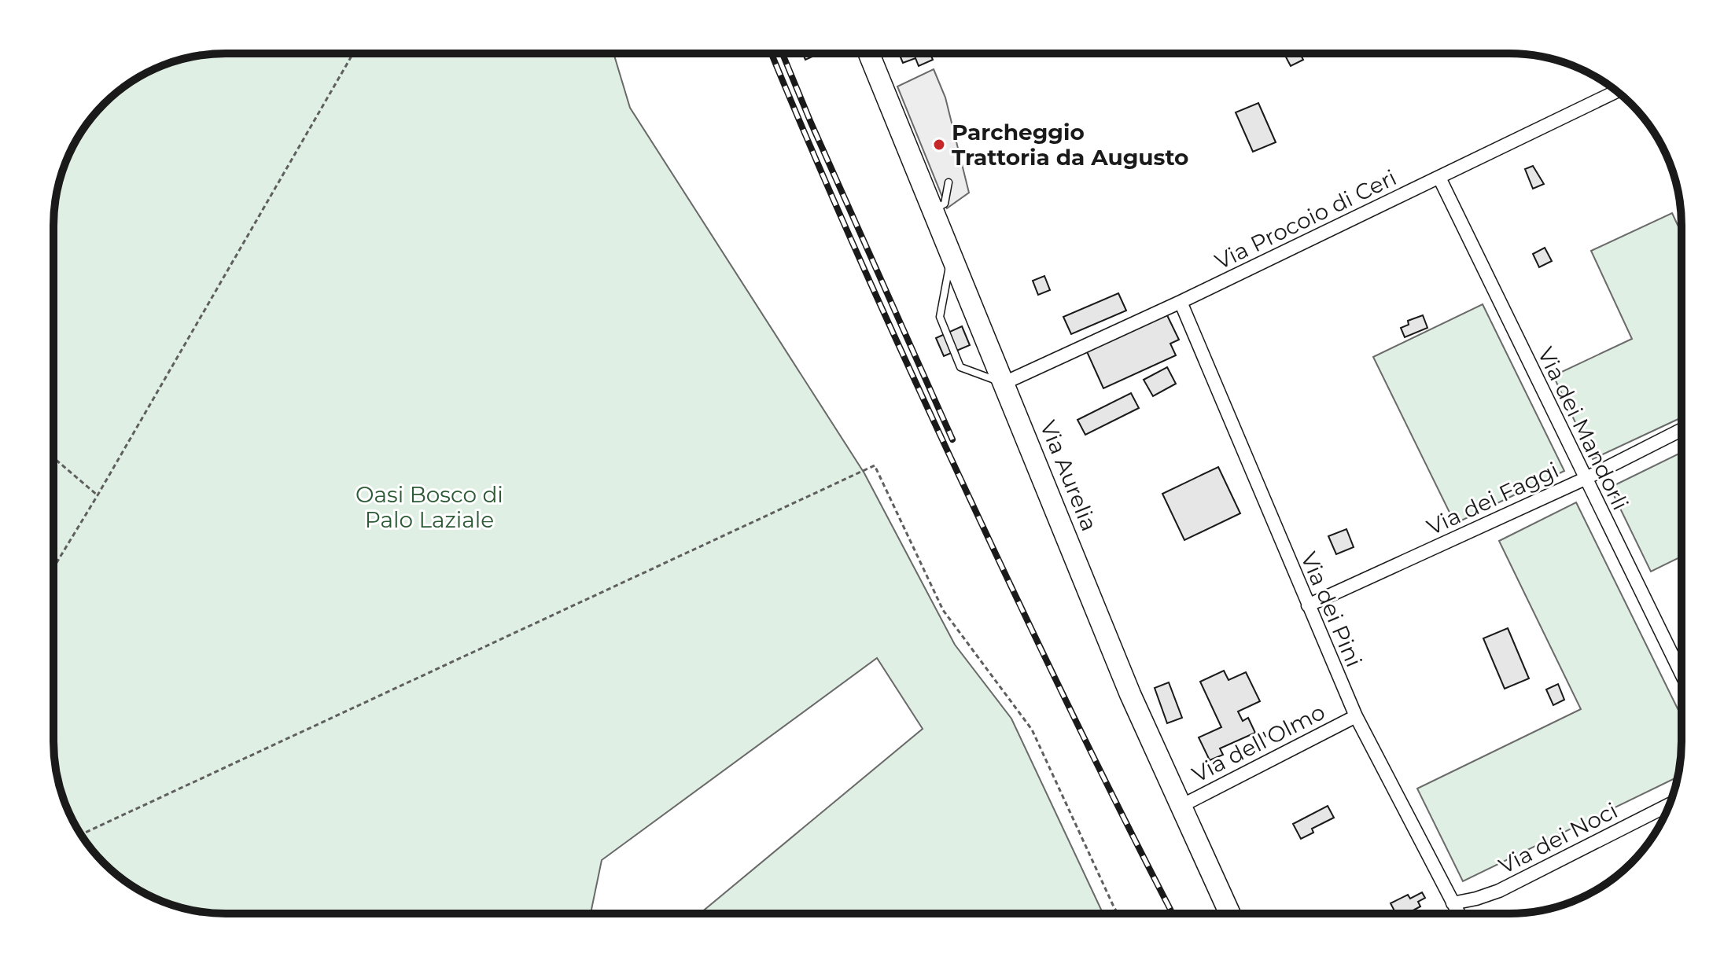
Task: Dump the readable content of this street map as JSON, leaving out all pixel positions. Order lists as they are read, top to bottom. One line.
{"streets":{"main road":["Via Aurelia"],"street":["Via Procoio di Ceri","Via dei Mandorli","Via dei Faggi","Via dei Pini","Via dell'Olmo","Via dei Noci"]},"crossings":[["Via Procoio di Ceri","Via dei Mandorli"],["Via Procoio di Ceri","Via Aurelia"],["Via Procoio di Ceri","Via dei Pini"],["Via dei Mandorli","Via dei Faggi"],["Via Aurelia","Via dell'Olmo"],["Via dei Faggi","Via dei Pini"],["Via dei Pini","Via dell'Olmo"],["Via dei Pini","Via dei Noci"]],"parks":["Oasi Bosco di Palo Laziale"],"places":["Parcheggio Trattoria da Augusto"]}
